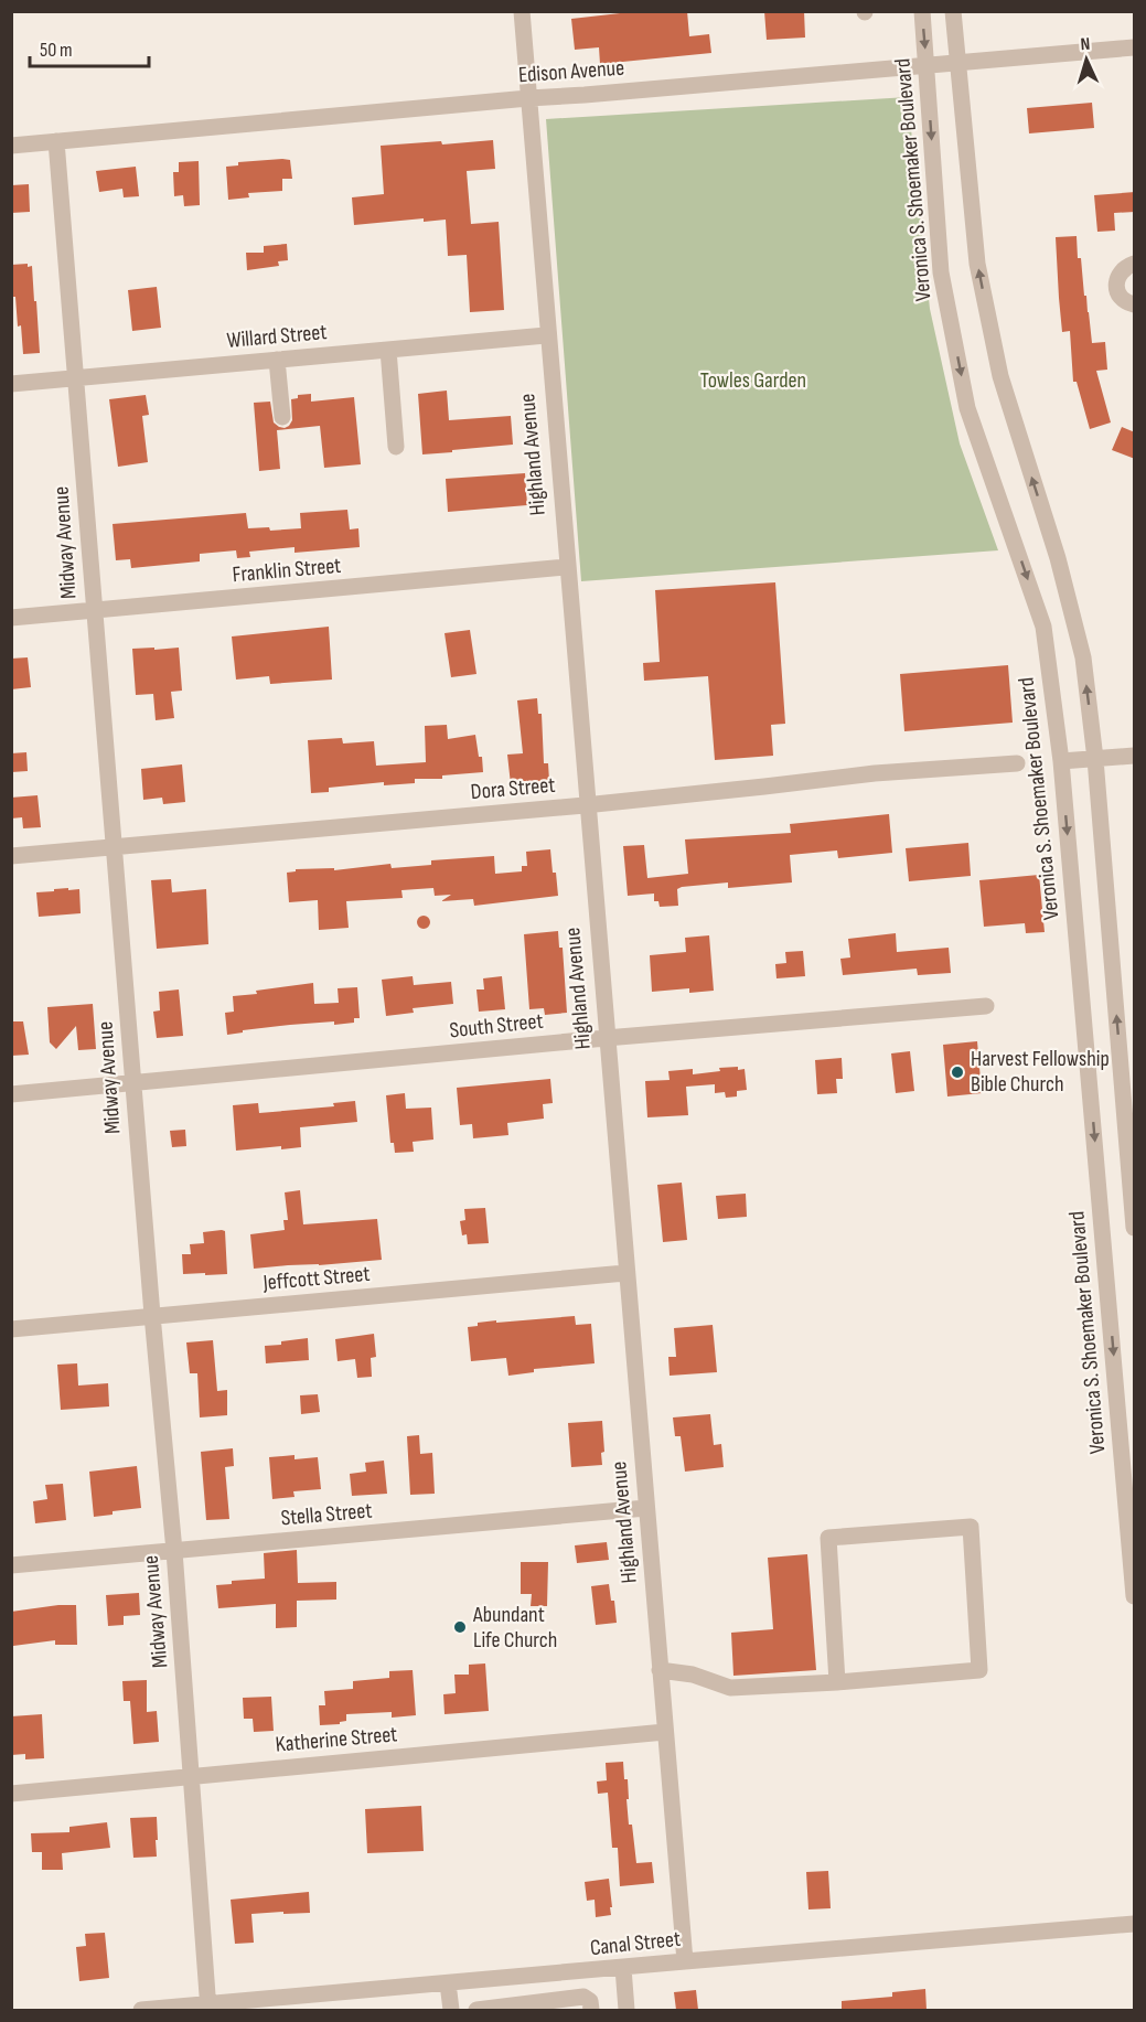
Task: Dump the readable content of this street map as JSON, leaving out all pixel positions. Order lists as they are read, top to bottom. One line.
{"streets":{"street":["Edison Avenue","Veronica S. Shoemaker Boulevard","Willard Street","Highland Avenue","Midway Avenue","Franklin Street","Dora Street","South Street","Jeffcott Street","Stella Street","Katherine Street","Canal Street"]},"crossings":[["Edison Avenue","Veronica S. Shoemaker Boulevard"],["Edison Avenue","Highland Avenue"],["Edison Avenue","Midway Avenue"],["Willard Street","Highland Avenue"],["Willard Street","Midway Avenue"],["Highland Avenue","Franklin Street"],["Highland Avenue","Dora Street"],["Highland Avenue","South Street"],["Highland Avenue","Jeffcott Street"],["Highland Avenue","Stella Street"],["Highland Avenue","Katherine Street"],["Highland Avenue","Canal Street"],["Midway Avenue","Franklin Street"],["Midway Avenue","Dora Street"],["Midway Avenue","South Street"],["Midway Avenue","Jeffcott Street"],["Midway Avenue","Stella Street"],["Midway Avenue","Katherine Street"],["Midway Avenue","Canal Street"]],"parks":["Towles Garden"],"places":["Harvest Fellowship Bible Church","Abundant Life Church"],"scale_bar":"50 m","north":"top"}
